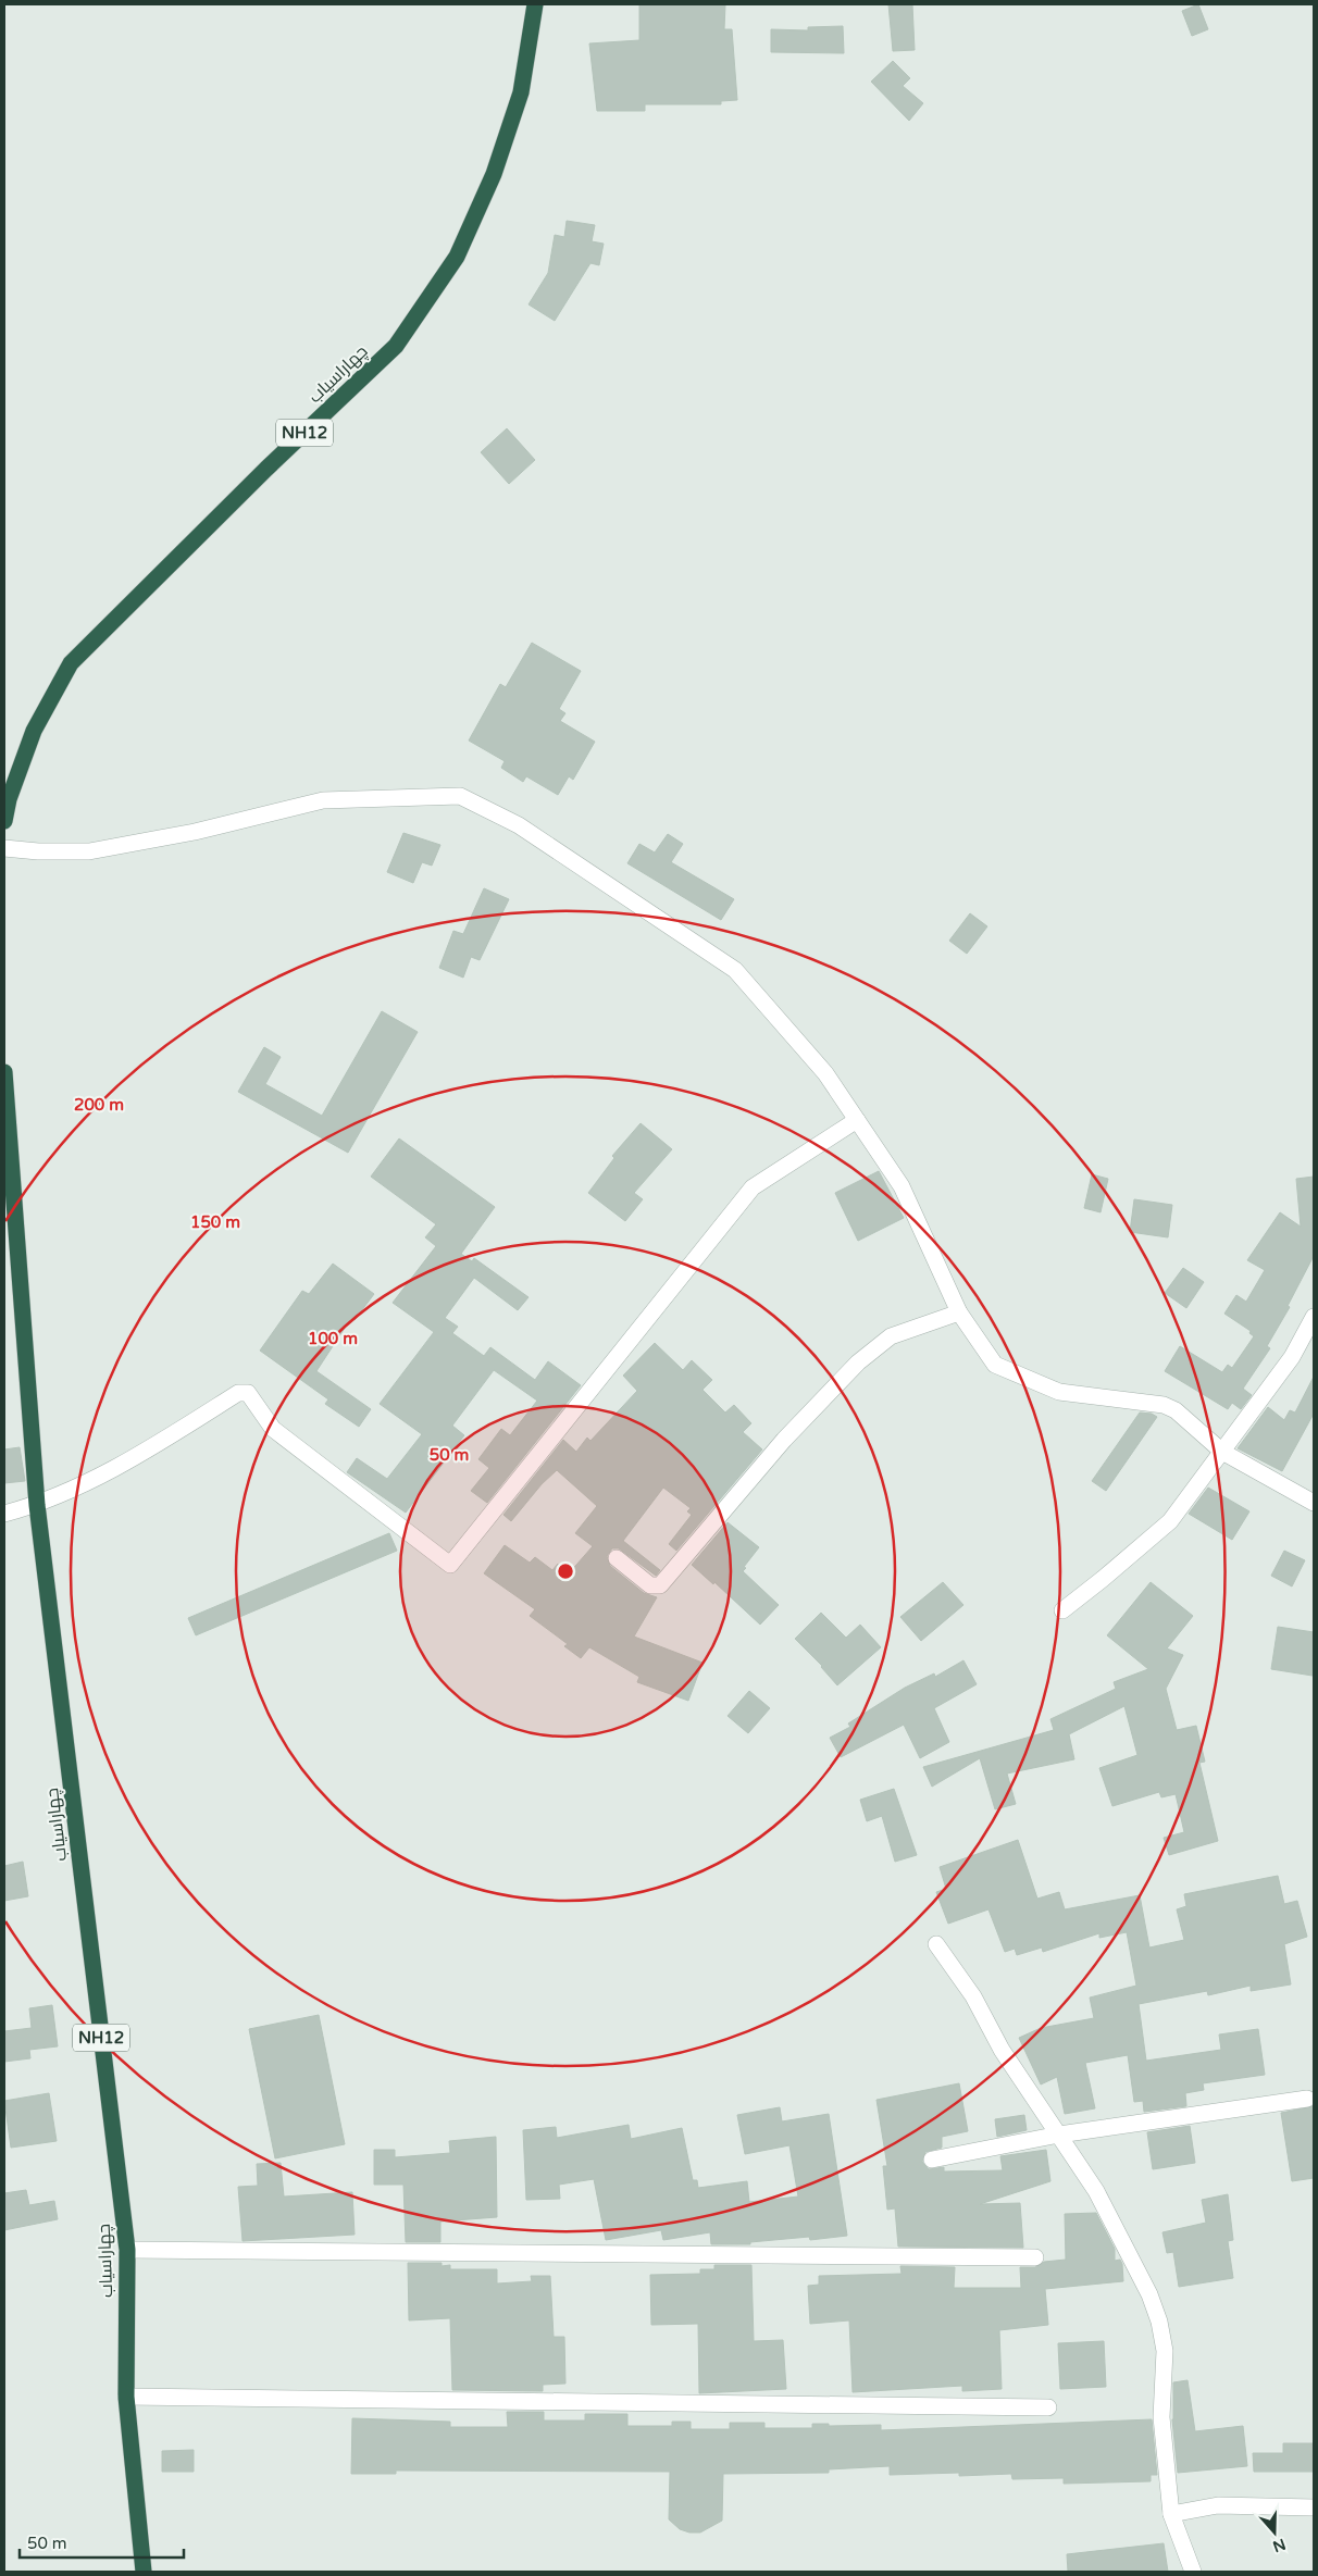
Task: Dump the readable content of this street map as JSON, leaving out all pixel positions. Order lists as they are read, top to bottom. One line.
{"streets":{"highway":["چهاراسیاب","NH12"]},"scale_bar":"50 m","north":"bottom","rings":["200 m","150 m","100 m","50 m"]}
